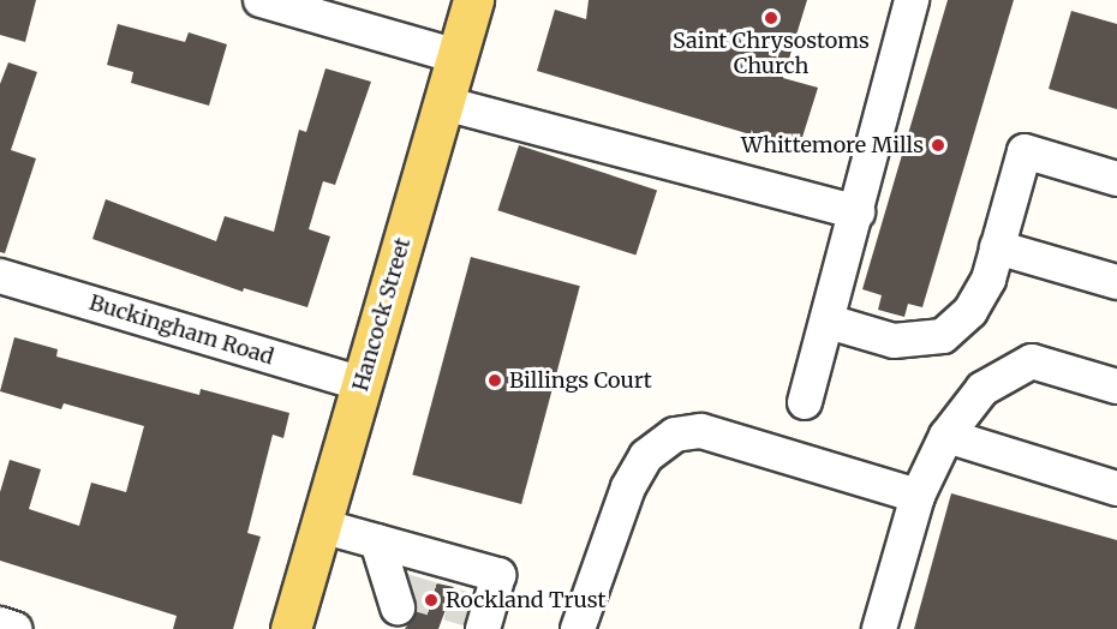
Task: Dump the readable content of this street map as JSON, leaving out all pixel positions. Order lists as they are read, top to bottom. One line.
{"streets":{"main road":["Hancock Street"],"street":["Buckingham Road"]},"crossings":[["Hancock Street","Buckingham Road"]],"places":["Saint Chrysostoms Church","Whittemore Mills","Billings Court","Rockland Trust"]}
